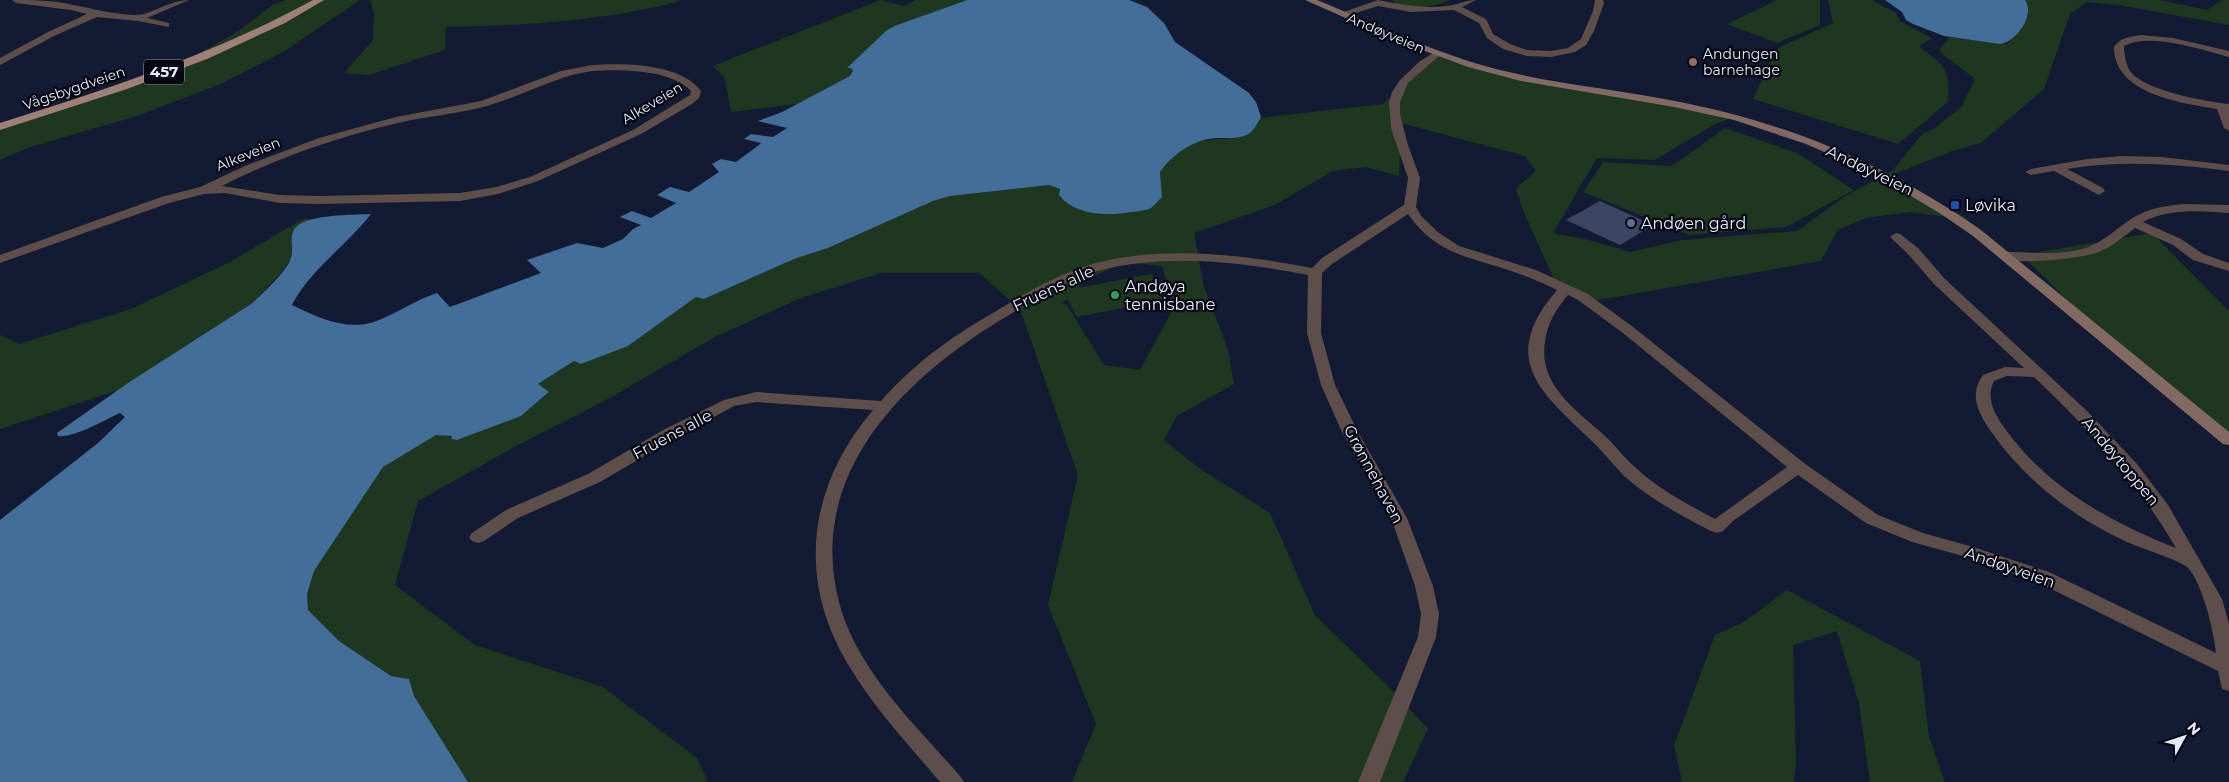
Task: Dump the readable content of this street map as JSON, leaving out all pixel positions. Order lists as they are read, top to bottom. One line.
{"streets":{"main road":["457","Vågsbygdveien"],"street":["Andøyveien","Alkeveien","Fruens alle","Andøytoppen","Grønnehaven"]},"crossings":[["Andøyveien","Andøytoppen"],["Fruens alle","Grønnehaven"]],"places":{"other":["Andungen barnehage","Andøen gård","Andøya tennisbane"],"transit":["Løvika"]},"north":"top right"}
